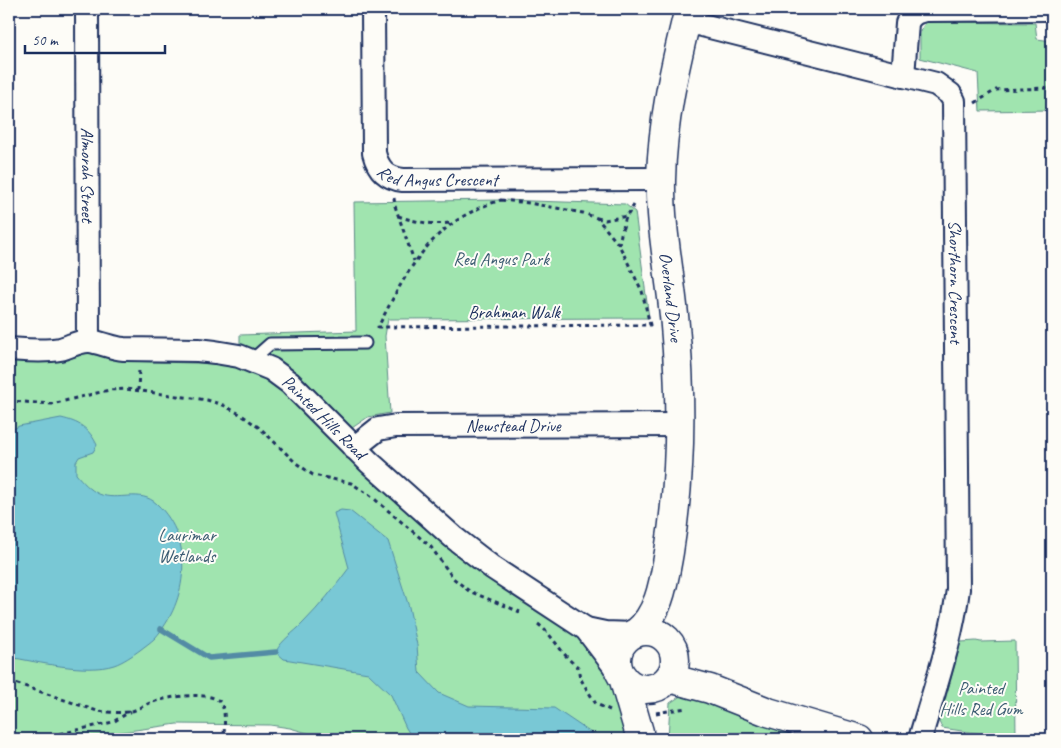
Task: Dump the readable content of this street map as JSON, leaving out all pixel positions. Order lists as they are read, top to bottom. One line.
{"streets":{"street":["Red Angus Crescent","Almorah Street","Shorthorn Crescent","Overland Drive","Painted Hills Road","Newstead Drive"],"path":["Brahman Walk"]},"crossings":[["Red Angus Crescent","Overland Drive"],["Almorah Street","Painted Hills Road"],["Shorthorn Crescent","Overland Drive"],["Overland Drive","Painted Hills Road"],["Overland Drive","Newstead Drive"],["Painted Hills Road","Newstead Drive"]],"parks":["Red Angus Park","Laurimar Wetlands","Painted Hills Red Gum"],"scale_bar":"50 m"}
